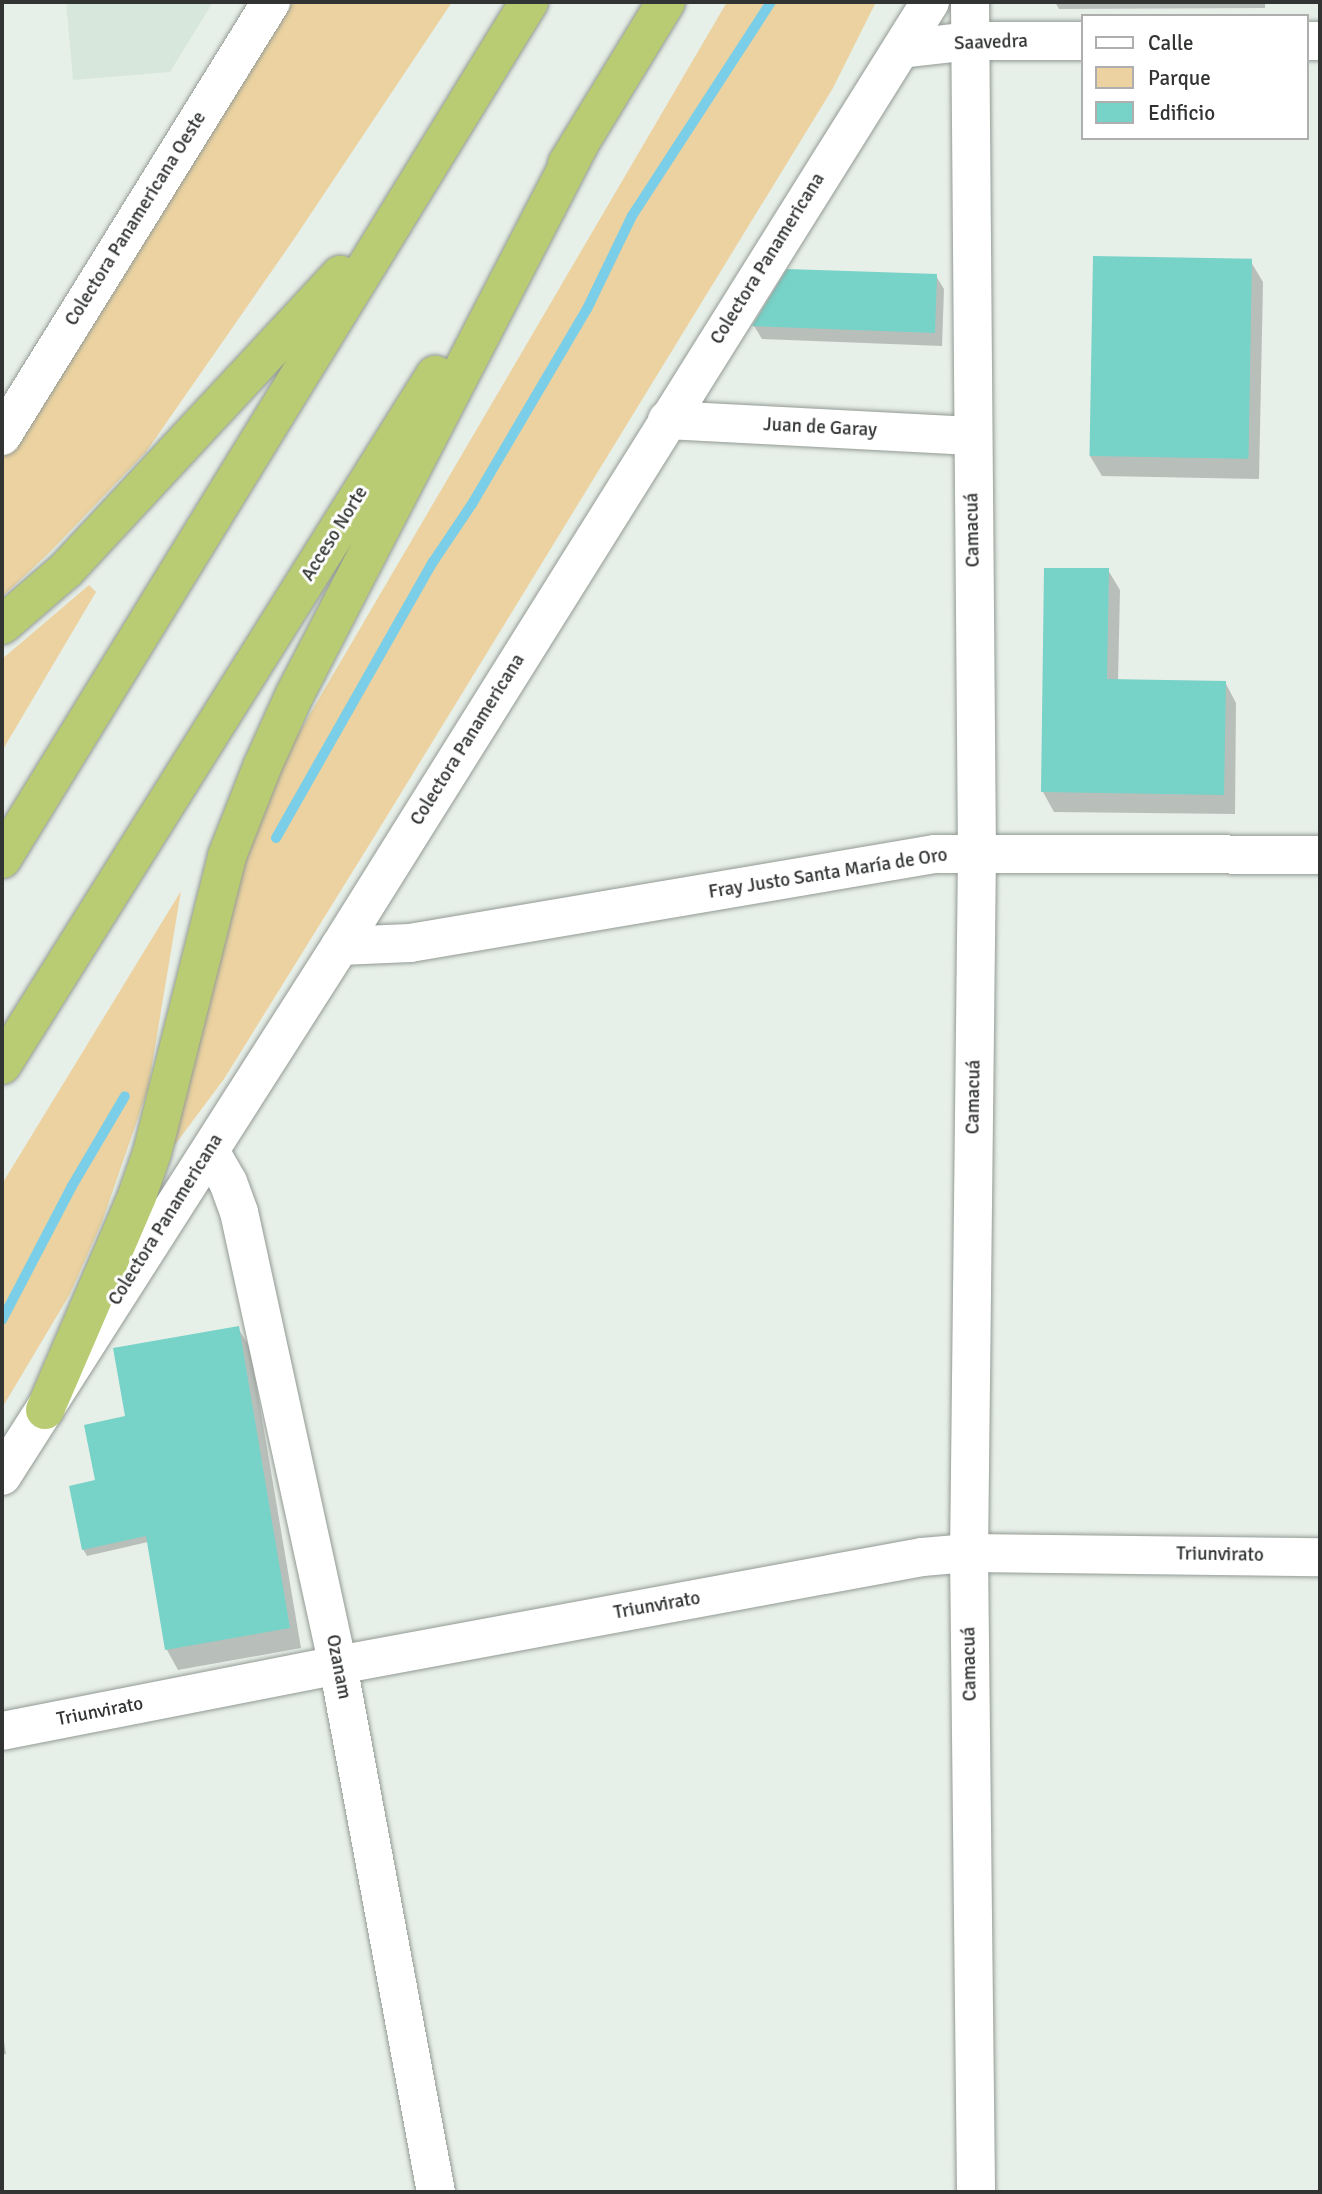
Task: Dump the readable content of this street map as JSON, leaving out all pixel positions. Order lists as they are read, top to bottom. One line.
{"streets":{"highway":["Acceso Norte"],"street":["Saavedra","Colectora Panamericana Oeste","Colectora Panamericana","Juan de Garay","Camacuá","Fray Justo Santa María de Oro","Triunvirato","Ozanam"]},"crossings":[["Saavedra","Colectora Panamericana"],["Saavedra","Camacuá"],["Colectora Panamericana","Juan de Garay"],["Colectora Panamericana","Fray Justo Santa María de Oro"],["Colectora Panamericana","Ozanam"],["Juan de Garay","Camacuá"],["Camacuá","Fray Justo Santa María de Oro"],["Camacuá","Triunvirato"],["Triunvirato","Ozanam"]],"legend":["Calle","Parque","Edificio"]}
